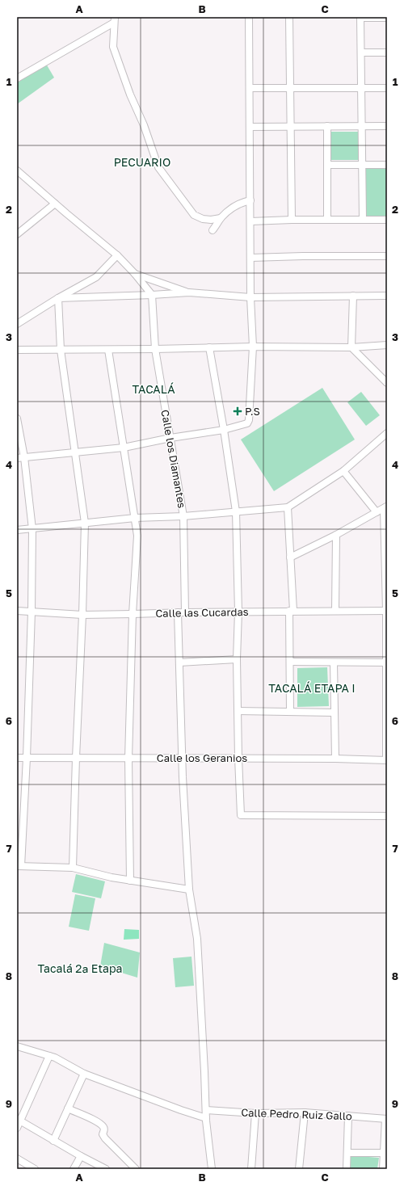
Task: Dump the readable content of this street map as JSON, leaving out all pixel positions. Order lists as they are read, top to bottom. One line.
{"streets":{"street":["Calle los Diamantes","Calle las Cucardas","Calle los Geranios","Calle Pedro Ruiz Gallo"]},"crossings":[["Calle los Diamantes","Calle las Cucardas"]],"districts":["PECUARIO","TACALÁ","TACALÁ ETAPA I","Tacalá 2ª Etapa"],"places":{"health":["P.S"]},"grid":{"columns":["A","B","C"],"rows":["1","2","3","4","5","6","7","8","9"]}}
